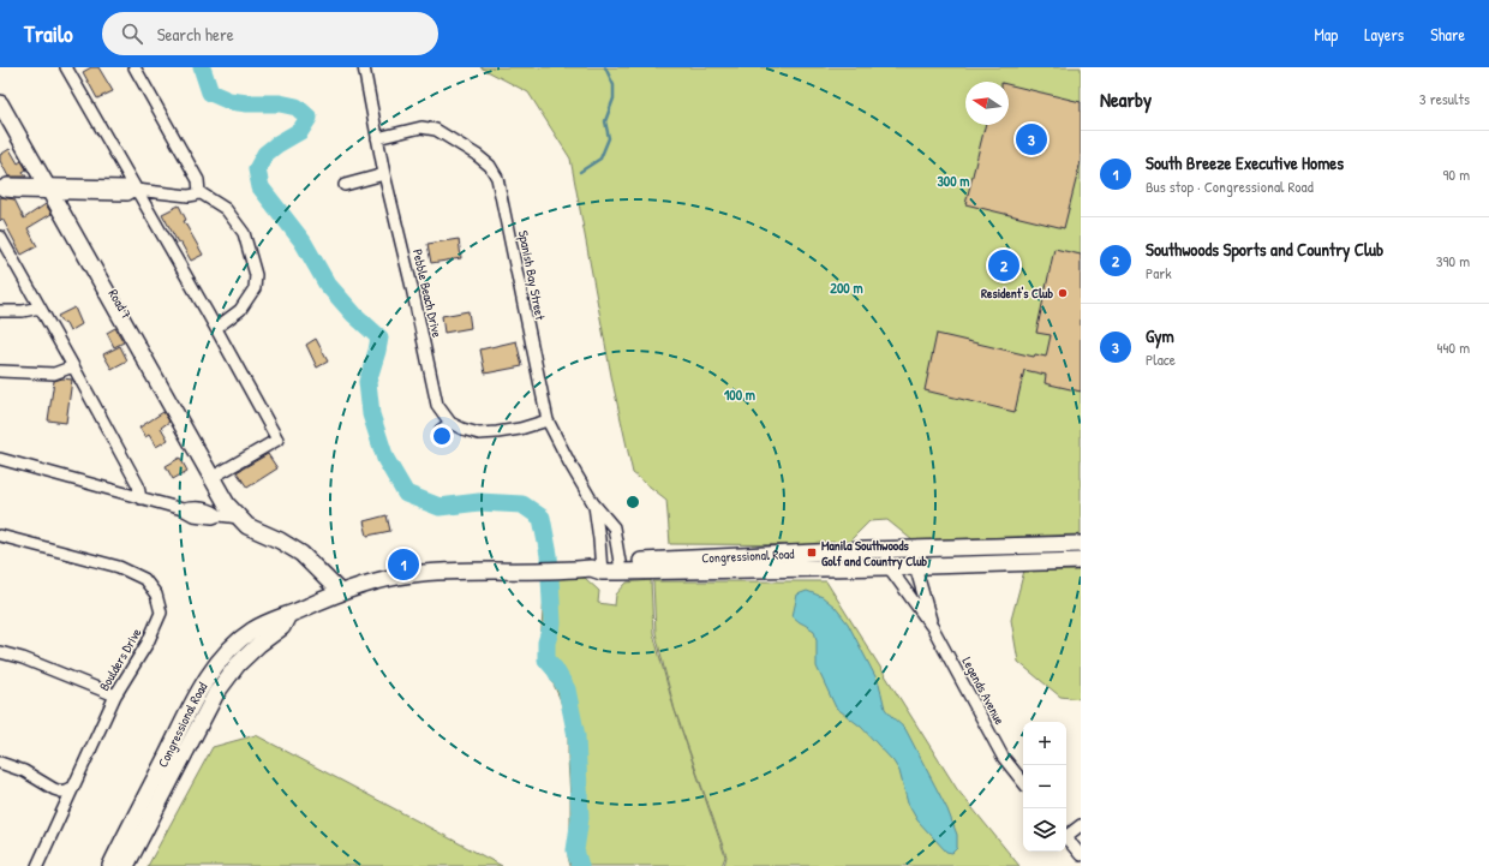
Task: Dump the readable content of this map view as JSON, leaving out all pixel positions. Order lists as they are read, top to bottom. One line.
{"streets":{"main road":["Road 7","Congressional Road"],"street":["Spanish Bay Street","Pebble Beach Drive","Boulders Drive","Legends Avenue"]},"crossings":[["Spanish Bay Street","Pebble Beach Drive"],["Spanish Bay Street","Congressional Road"],["Road 7","Congressional Road"],["Congressional Road","Legends Avenue"]],"places":{"other":["Resident's Club"],"transit":["Manila Southwoods Golf and Country Club"]},"north":"left","page":{"header":"Trailo","search":"Search here","nav":["Map","Layers","Share"],"heading":["Nearby","3 results"],"pins":["3","2","1"],"list":[{"mark":"1","name":"South Breeze Executive Homes","note":"Bus stop · Congressional Road","value":"90 m"},{"mark":"2","name":"Southwoods Sports and Country Club","note":"Park","value":"390 m"},{"mark":"3","name":"Gym","note":"Place","value":"440 m"}],"map_buttons":["+","−"]},"rings":["300 m","200 m","100 m"]}
